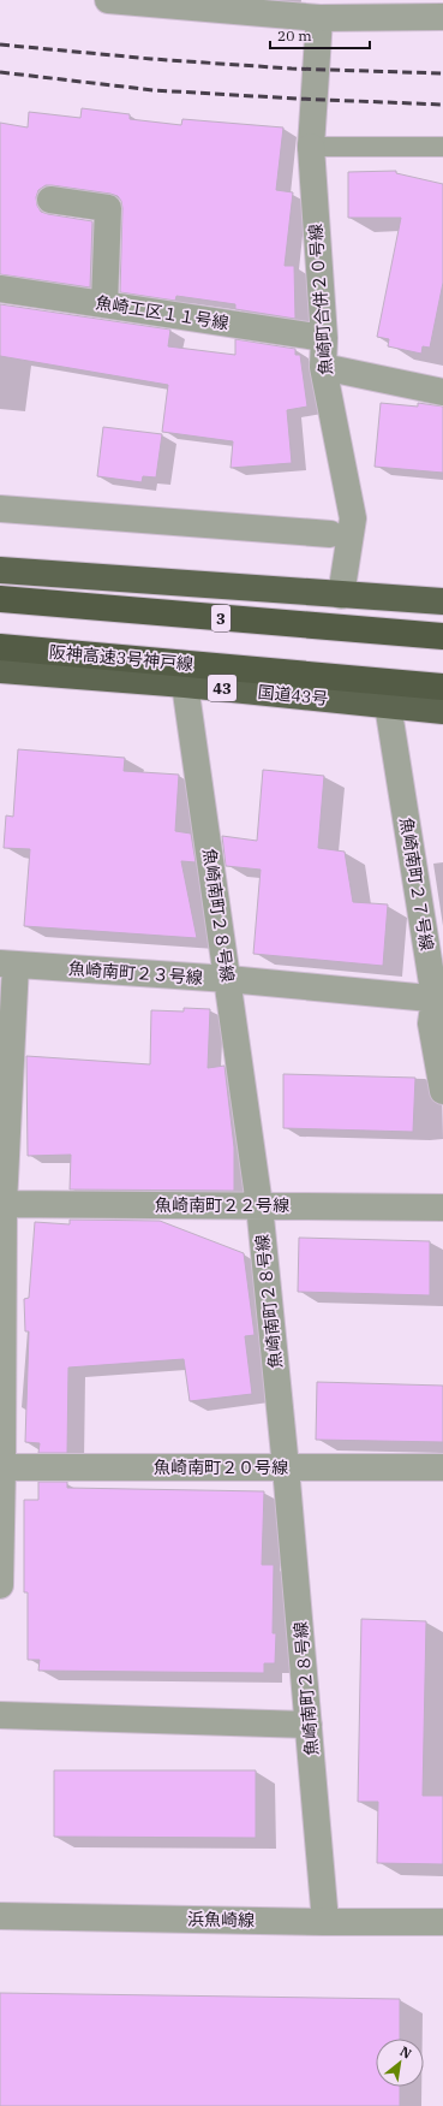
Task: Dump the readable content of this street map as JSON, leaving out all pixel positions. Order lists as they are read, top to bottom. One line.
{"streets":{"highway":["3","阪神高速3号神戸線","43","国道43号"],"street":["魚崎町合併２０号線","魚崎工区１１号線","魚崎南町２７号線","魚崎南町２８号線","魚崎南町２３号線","魚崎南町２２号線","魚崎南町２０号線","浜魚崎線"]},"crossings":[["魚崎町合併２０号線","魚崎工区１１号線"],["国道43号","魚崎南町２７号線"],["国道43号","魚崎南町２８号線"],["魚崎南町２７号線","魚崎南町２３号線"],["魚崎南町２８号線","魚崎南町２３号線"],["魚崎南町２８号線","魚崎南町２２号線"],["魚崎南町２８号線","魚崎南町２０号線"],["魚崎南町２８号線","浜魚崎線"]],"scale_bar":"20 m","north":"top right"}
